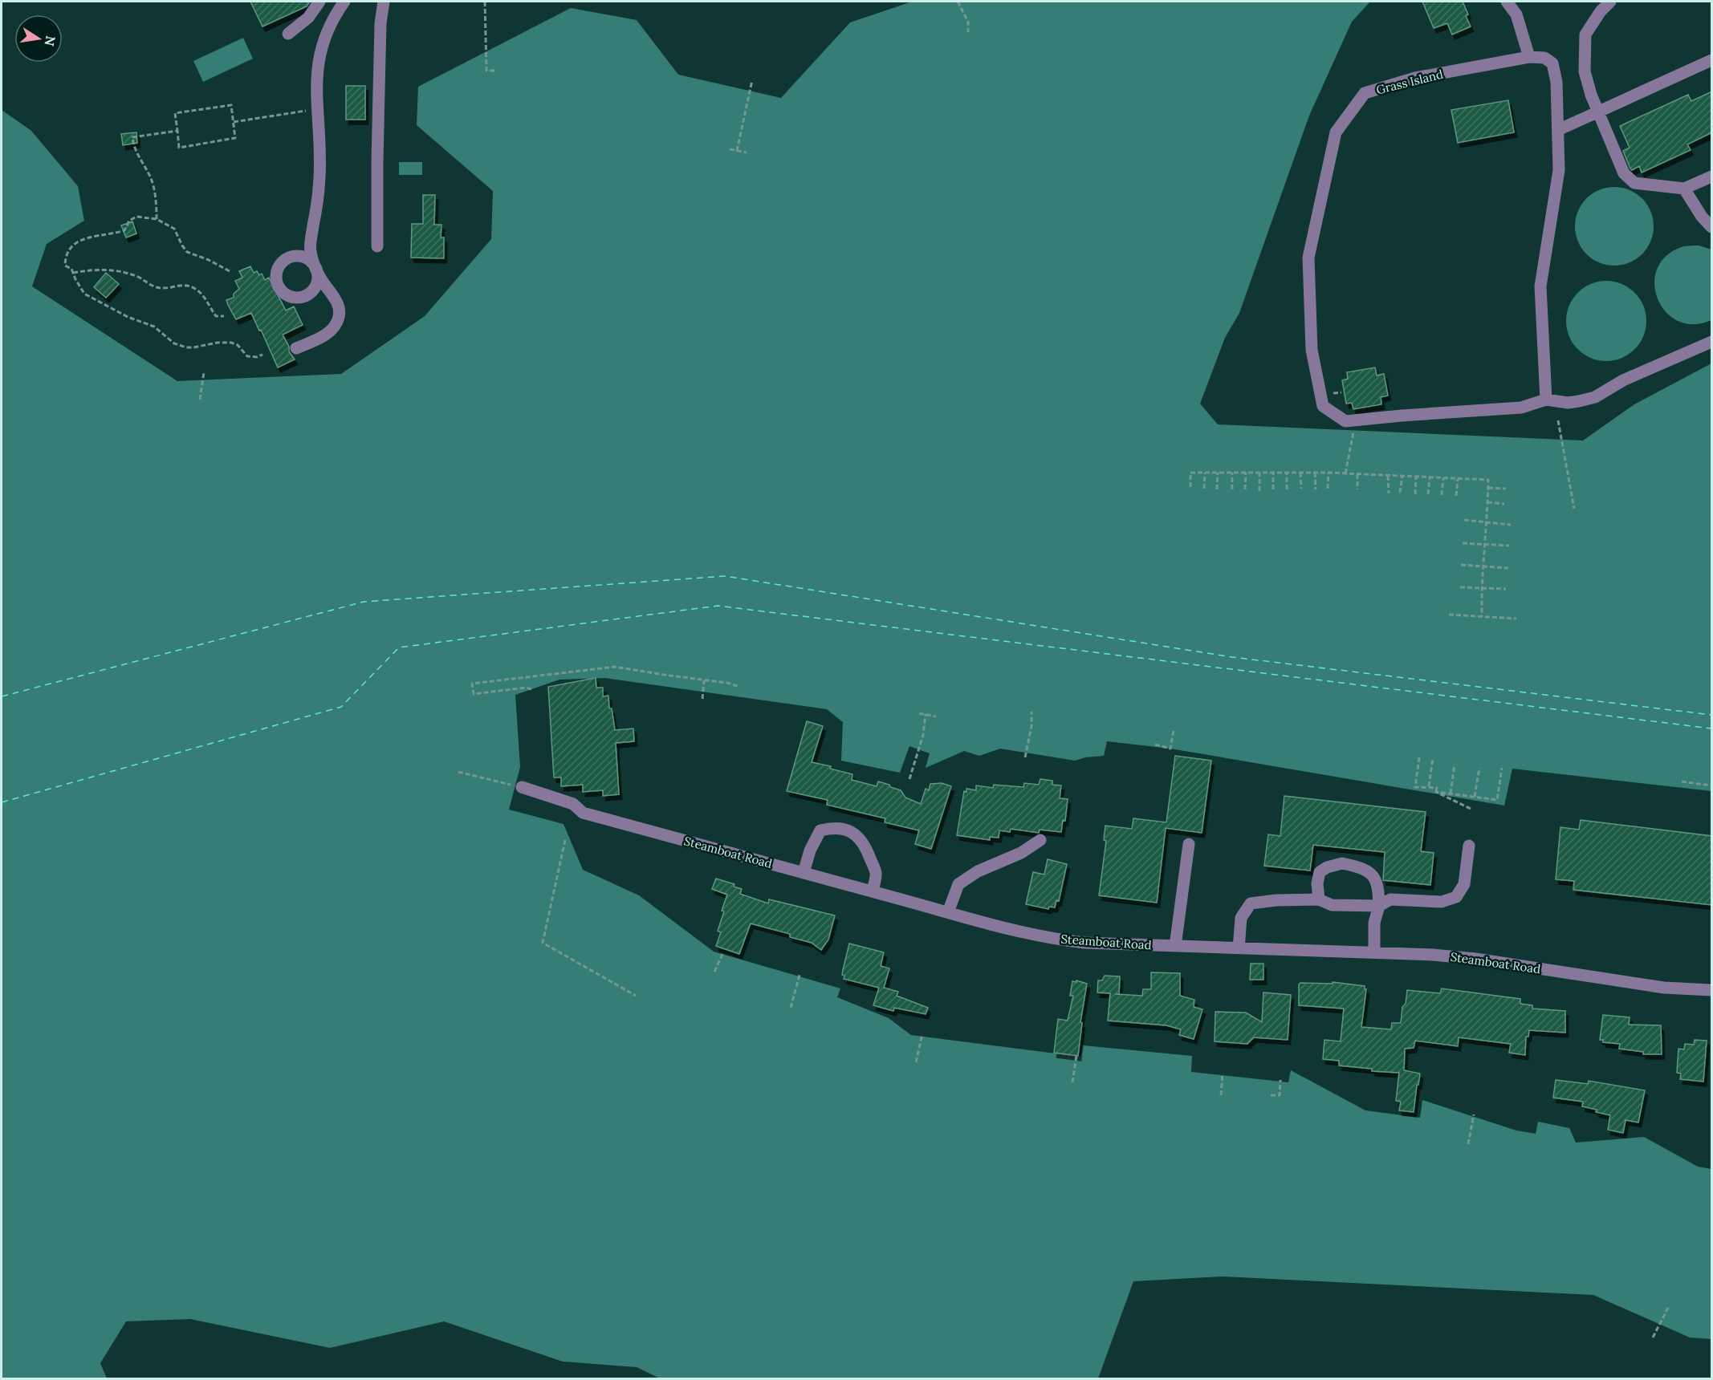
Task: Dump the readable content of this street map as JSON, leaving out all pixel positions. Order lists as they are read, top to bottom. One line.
{"streets":{"street":["Grass Island","Steamboat Road"]},"north":"right"}
